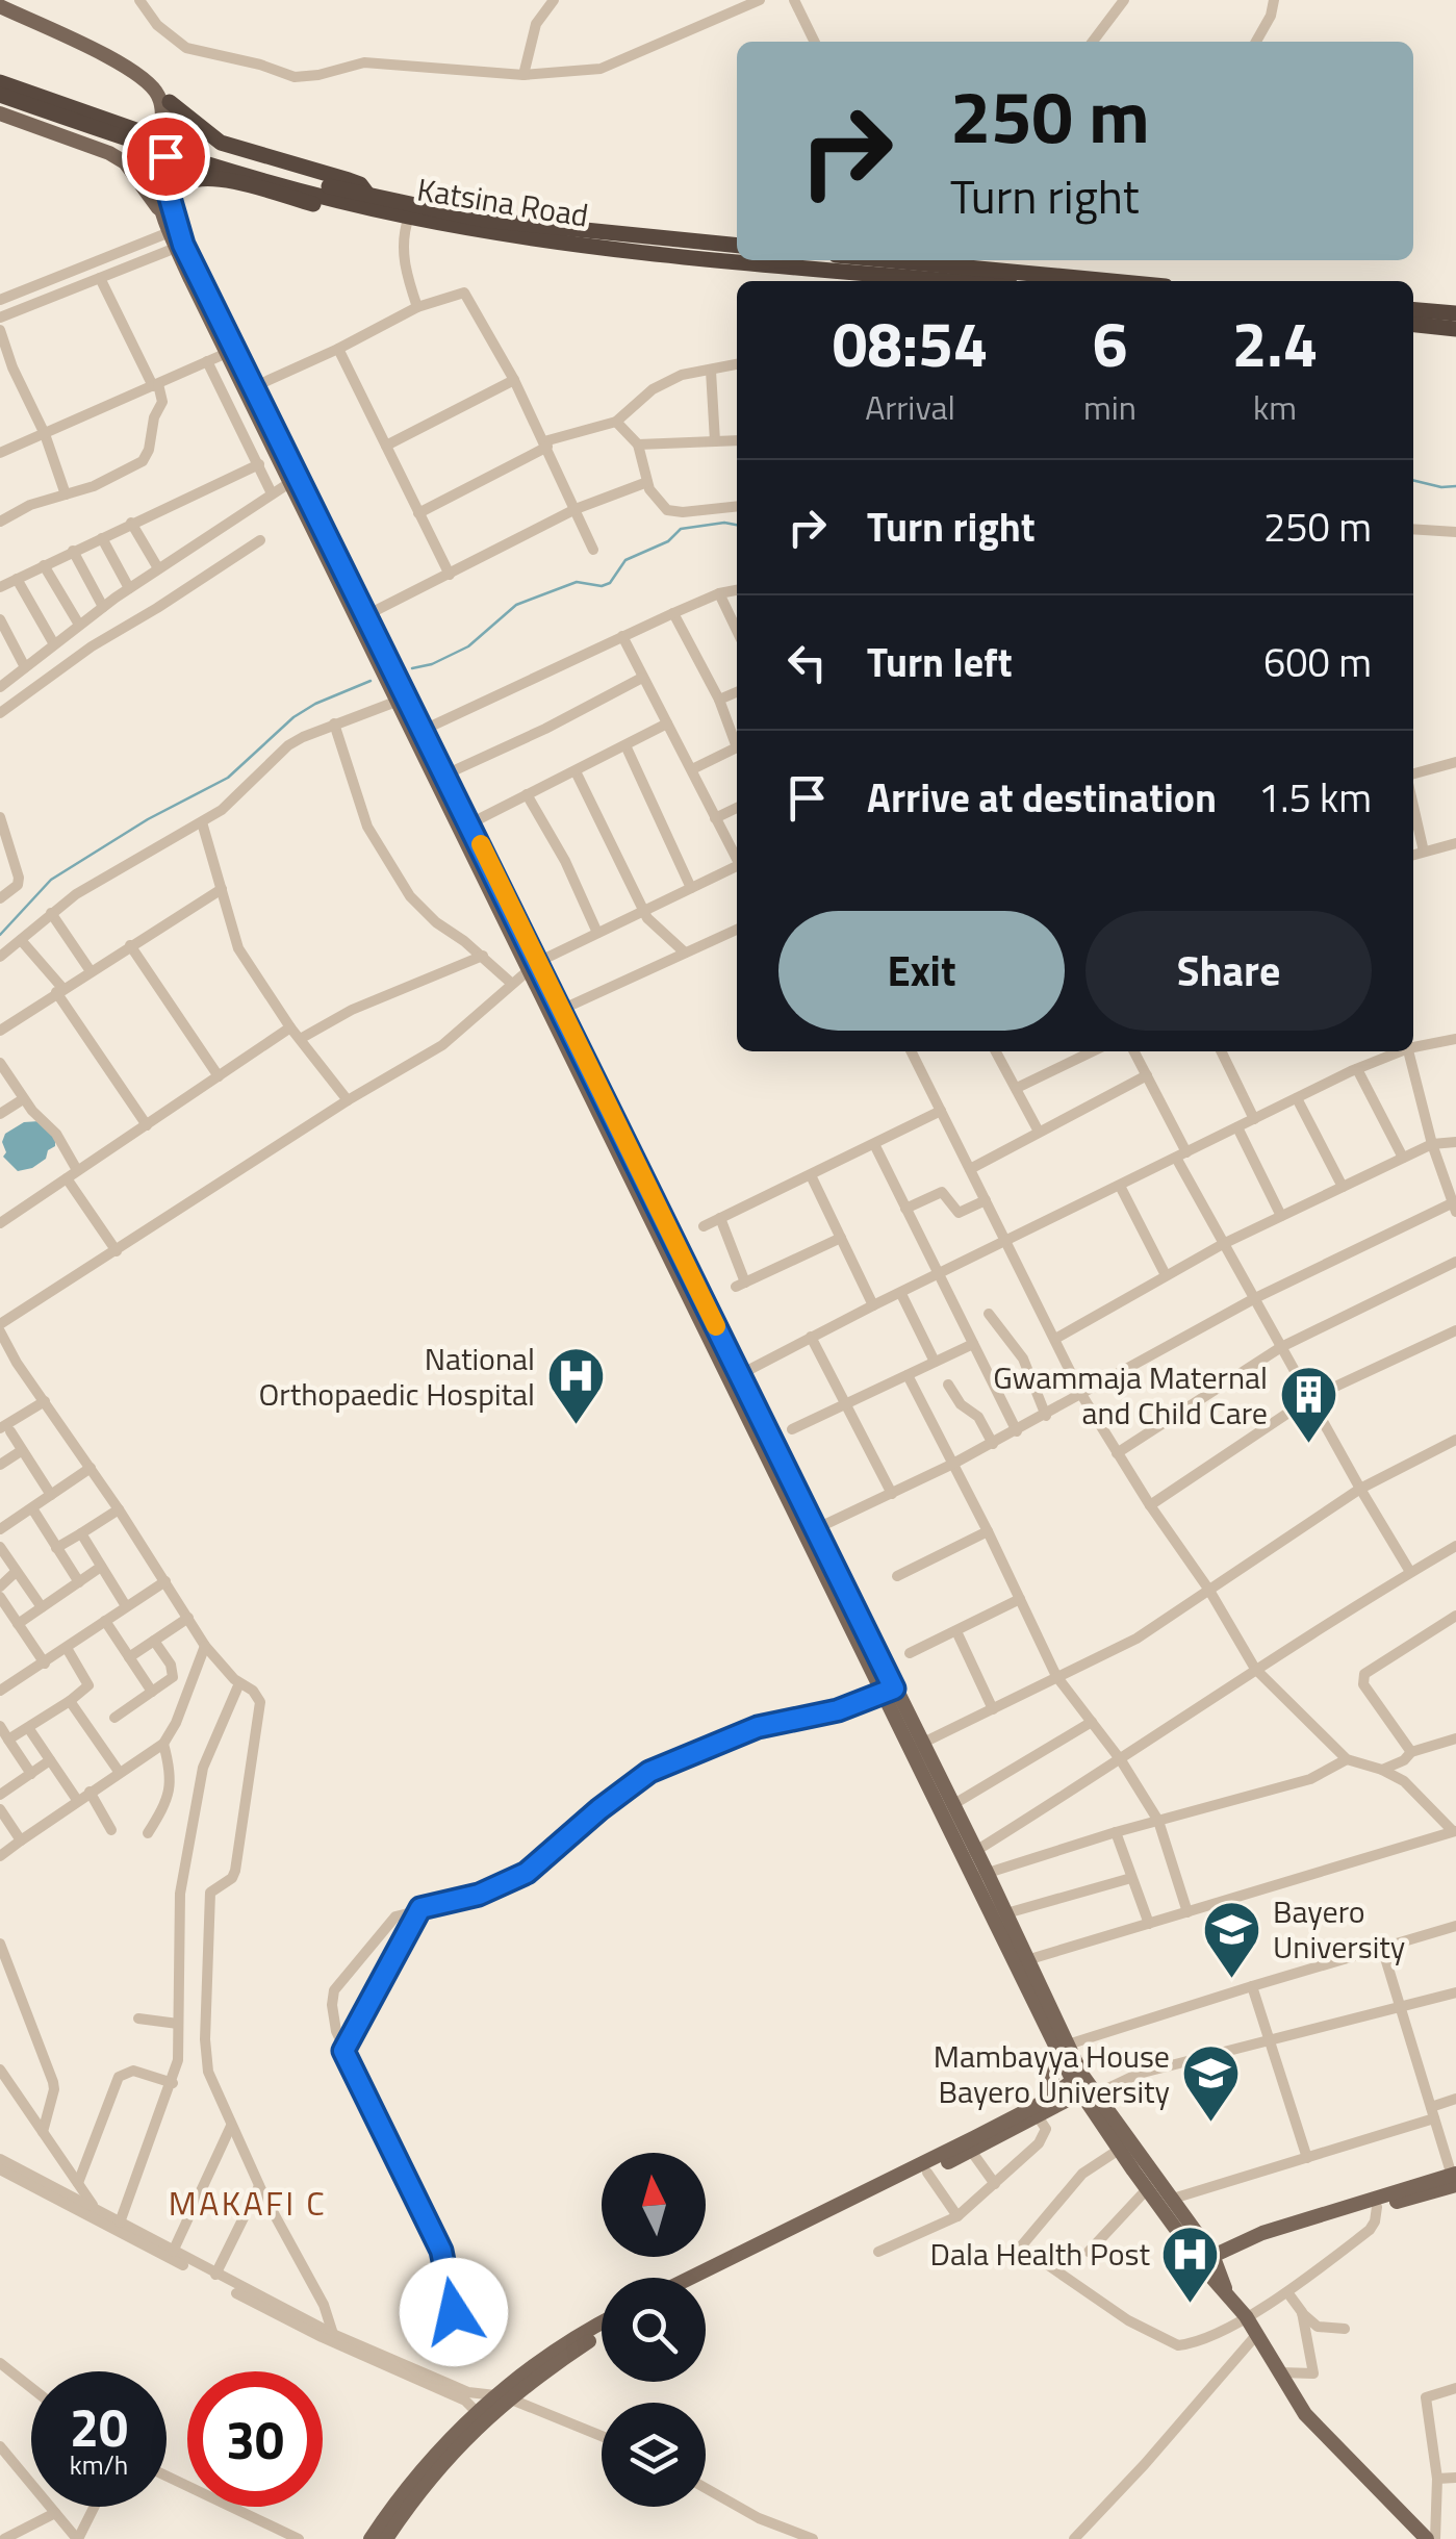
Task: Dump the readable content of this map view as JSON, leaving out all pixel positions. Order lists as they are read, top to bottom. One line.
{"streets":{"highway":["Katsina Road"]},"districts":["MAKAFI C"],"places":{"hospital":["National Orthopaedic Hospital","Dala Health Post"],"building":["Gwammaja Maternal and Child Care"],"school or university":["Bayero University","Mambayya House Bayero University"]},"north":"top","page":{"turn":["250 m","Turn right"],"eta":["08:54","Arrival","6","min","2.4","km"],"list":[{"name":"Turn right","value":"250 m"},{"name":"Turn left","value":"600 m"},{"name":"Arrive at destination","value":"1.5 km"}],"buttons":["Exit","Share"],"speed":"20 km/h","limit":"30"}}
